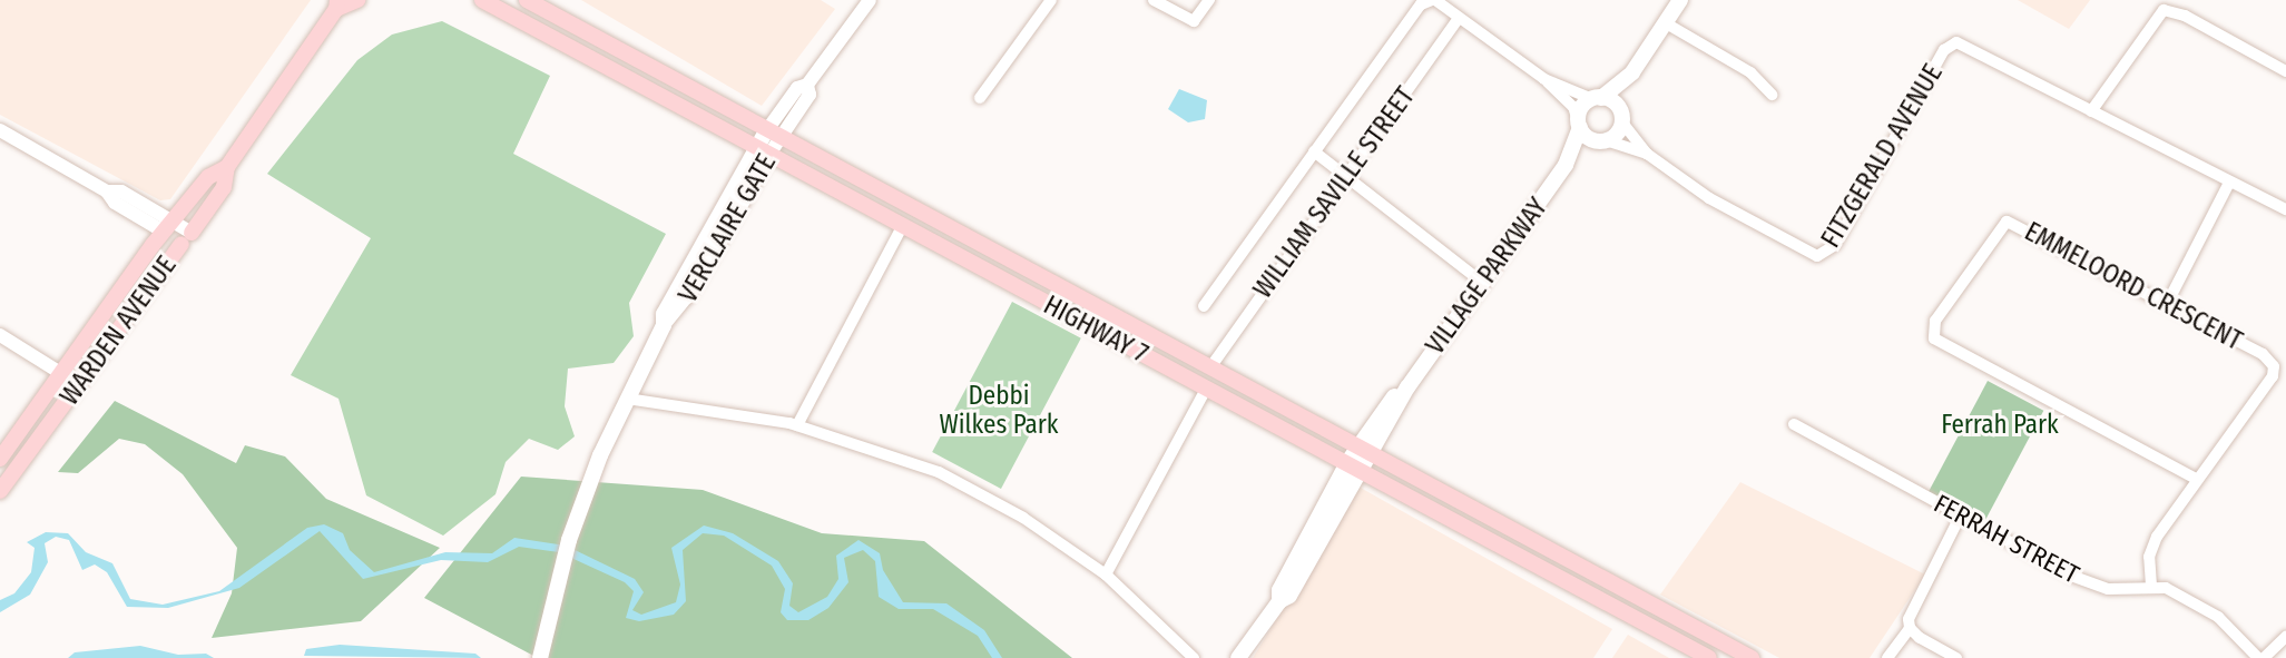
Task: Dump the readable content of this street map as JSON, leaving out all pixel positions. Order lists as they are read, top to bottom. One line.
{"streets":{"main road":["VERCLAIRE GATE","VILLAGE PARKWAY","HIGHWAY 7","WARDEN AVENUE"],"street":["FITZGERALD AVENUE","WILLIAM SAVILLE STREET","EMMELOORD CRESCENT","FERRAH STREET"]},"crossings":[["FITZGERALD AVENUE","VILLAGE PARKWAY"],["WILLIAM SAVILLE STREET","HIGHWAY 7"],["VERCLAIRE GATE","HIGHWAY 7"],["VILLAGE PARKWAY","HIGHWAY 7"],["EMMELOORD CRESCENT","FERRAH STREET"]],"parks":["Debbi Wilkes Park","Ferrah Park"]}
